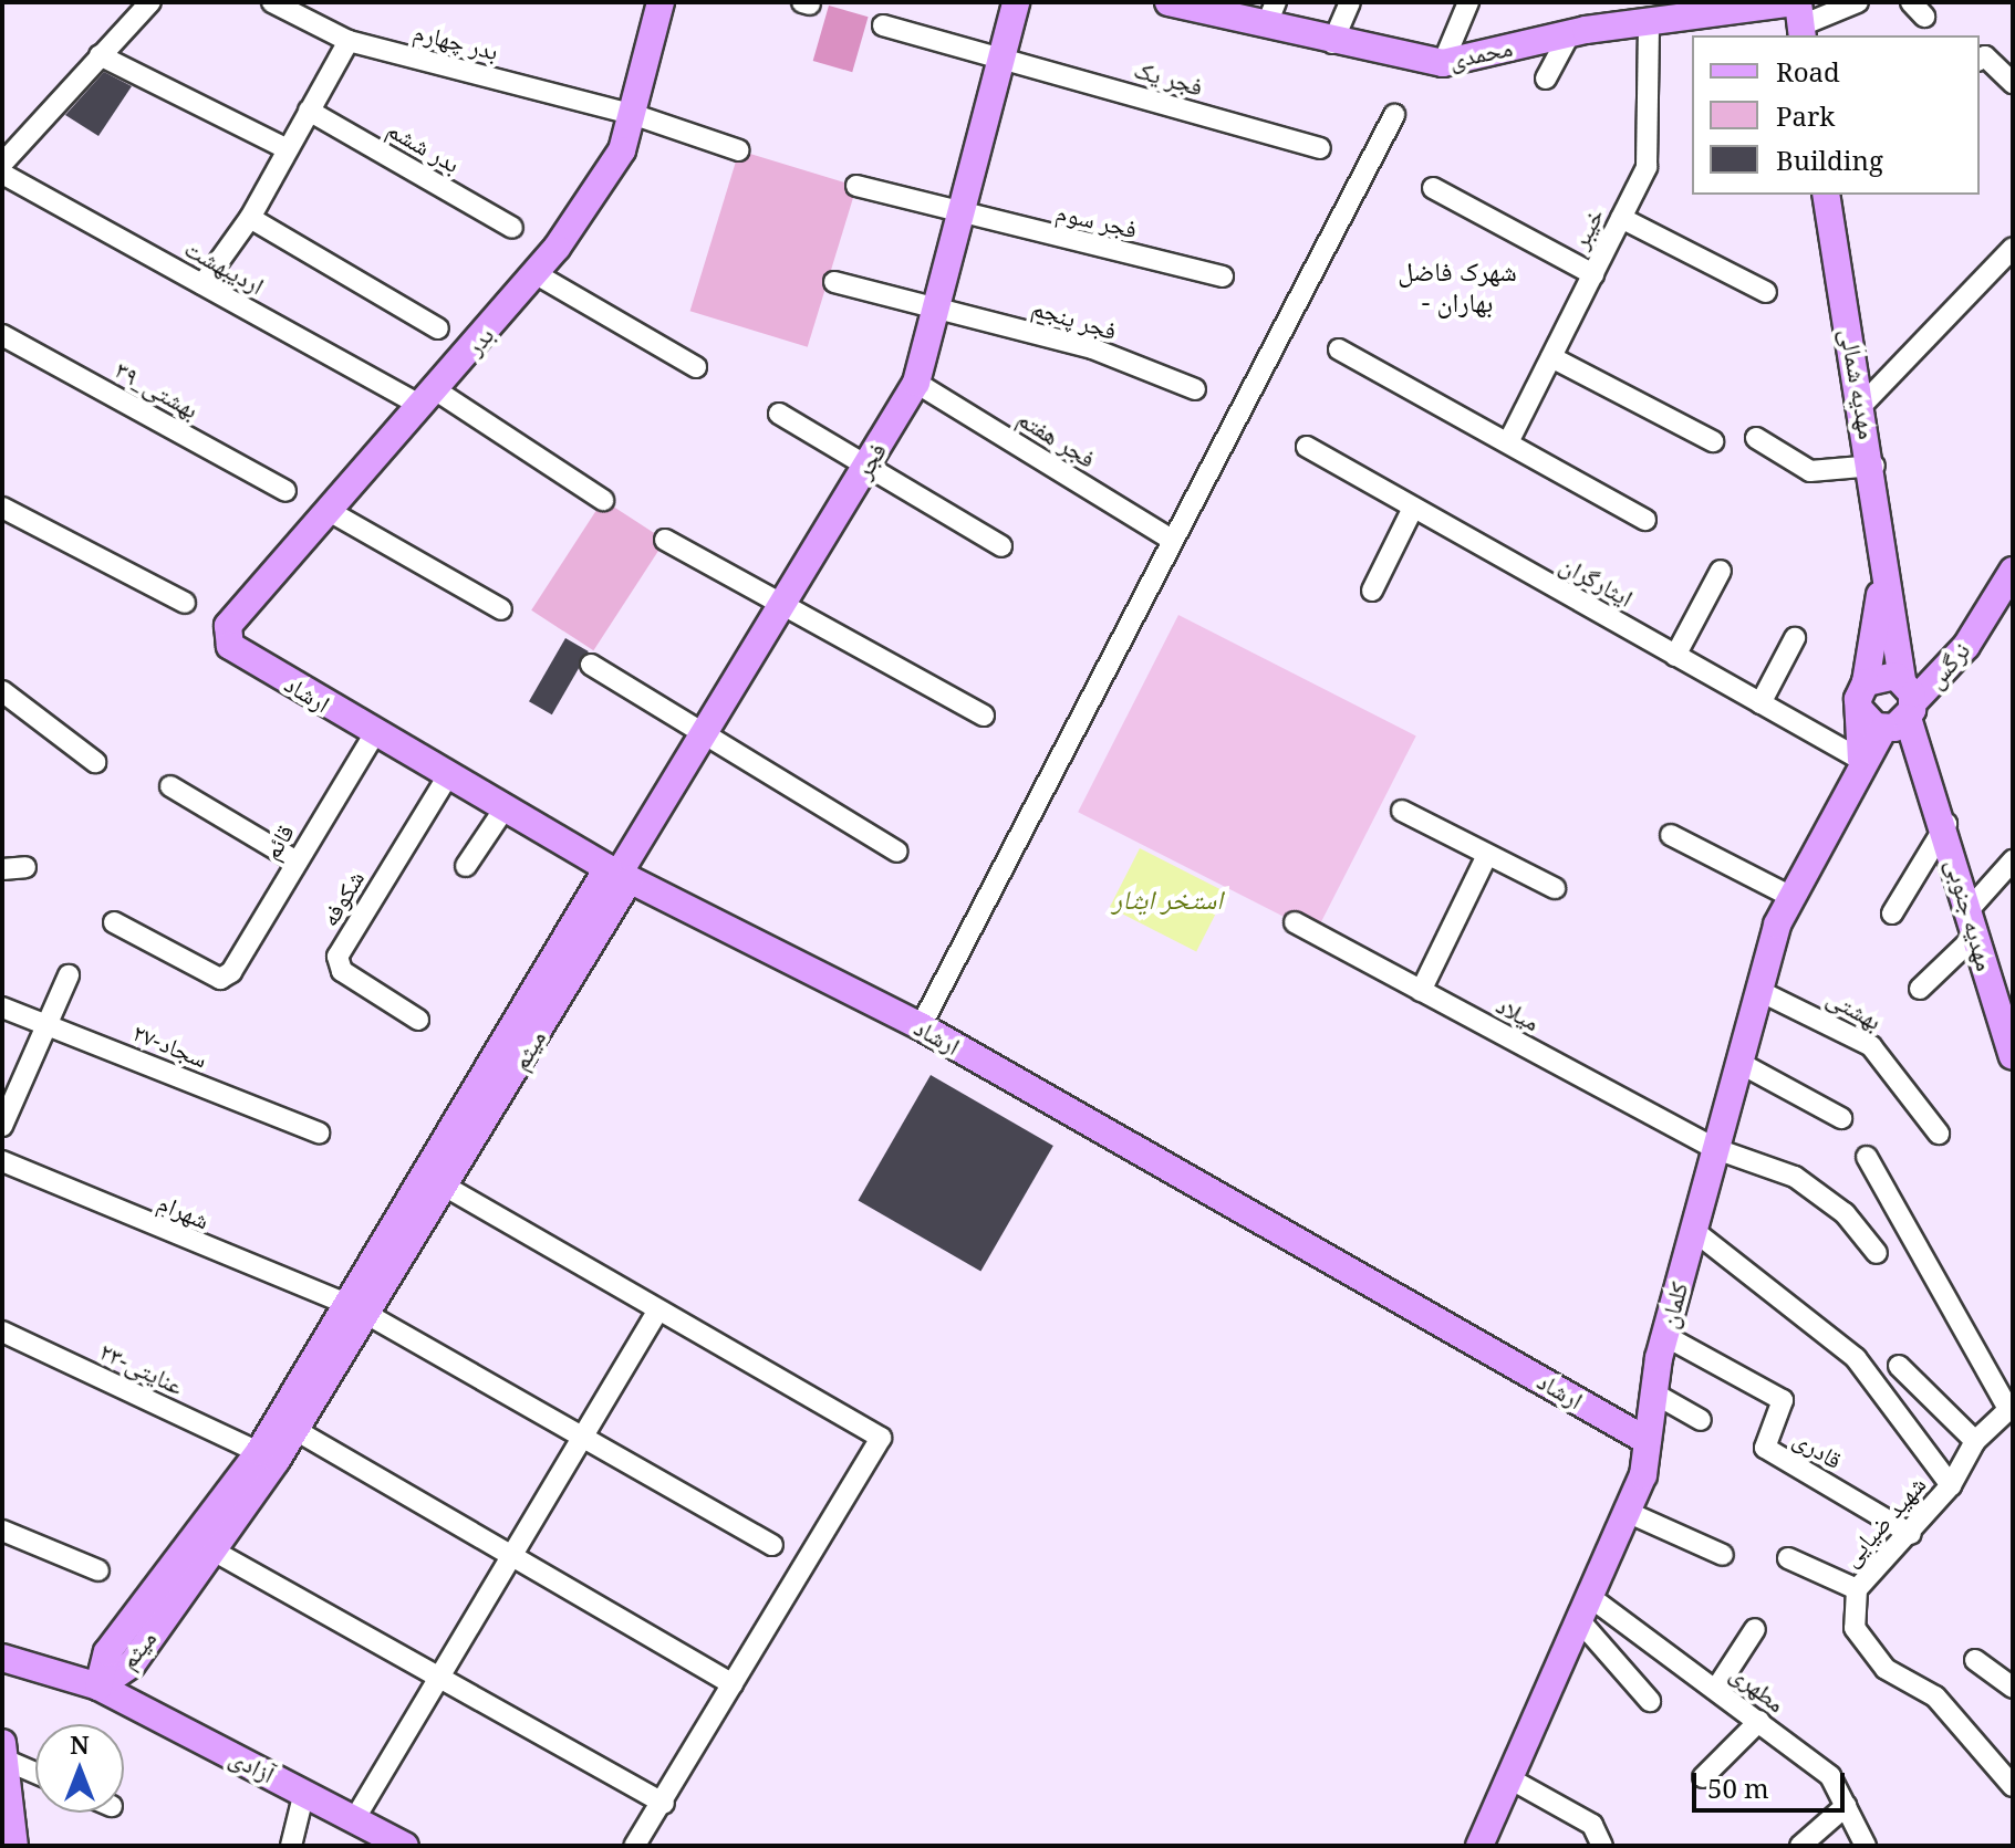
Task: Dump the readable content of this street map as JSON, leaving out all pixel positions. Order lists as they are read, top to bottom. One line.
{"streets":{"street":["بدر چهارم","محمدی","فجر یک","بدر ششم","فجر سوم","خیبر","اردیبهشت","فجر پنجم","بدر","مهدیه شمالی","۳۹_بهشتی","فجر هفتم","فجر","ایثارگران","نرگس","ارشاد","قائم","شکوفه","مهدیه جنوبی","بهشتی","میلاد","۲۷-سجاد","میثم","شهرام","کلمان","۲۳-عنایتی","قادری","شهید ضیایی","مطهری","آزادی"]},"crossings":[["بدر چهارم","بدر"],["محمدی","خیبر"],["فجر یک","فجر"],["فجر سوم","فجر"],["اردیبهشت","بدر"],["فجر پنجم","فجر"],["بدر","ارشاد"],["مهدیه شمالی","نرگس"],["مهدیه شمالی","مهدیه جنوبی"],["مهدیه شمالی","کلمان"],["فجر هفتم","فجر"],["فجر","ارشاد"],["فجر","میثم"],["ایثارگران","کلمان"],["نرگس","مهدیه جنوبی"],["نرگس","کلمان"],["ارشاد","قائم"],["ارشاد","شکوفه"],["ارشاد","میثم"],["ارشاد","کلمان"],["مهدیه جنوبی","کلمان"],["بهشتی","کلمان"],["میلاد","کلمان"],["میثم","شهرام"],["میثم","۲۳-عنایتی"],["میثم","آزادی"],["کلمان","قادری"],["کلمان","مطهری"],["قادری","شهید ضیایی"]],"districts":["شهرک فاضل - بهاران"],"water":["استخر ایثار"],"legend":["Road","Park","Building"],"scale_bar":"50 m","north":"top"}
